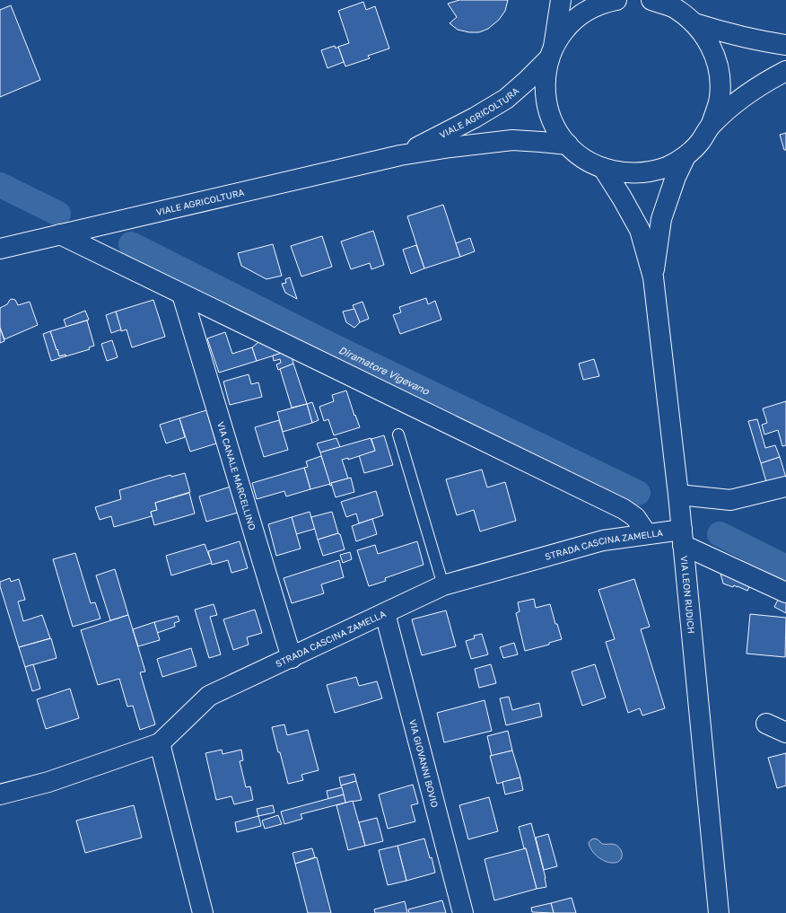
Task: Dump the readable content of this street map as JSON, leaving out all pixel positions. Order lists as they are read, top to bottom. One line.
{"streets":{"street":["VIALE AGRICOLTURA","VIA CANALE MARCELLINO","STRADA CASCINA ZAMELLA","VIA LEON RUDICH","VIA GIOVANNI BOVIO"]},"crossings":[["VIA CANALE MARCELLINO","STRADA CASCINA ZAMELLA"],["STRADA CASCINA ZAMELLA","VIA LEON RUDICH"],["STRADA CASCINA ZAMELLA","VIA GIOVANNI BOVIO"]],"water":["Diramatore Vigevano"]}
